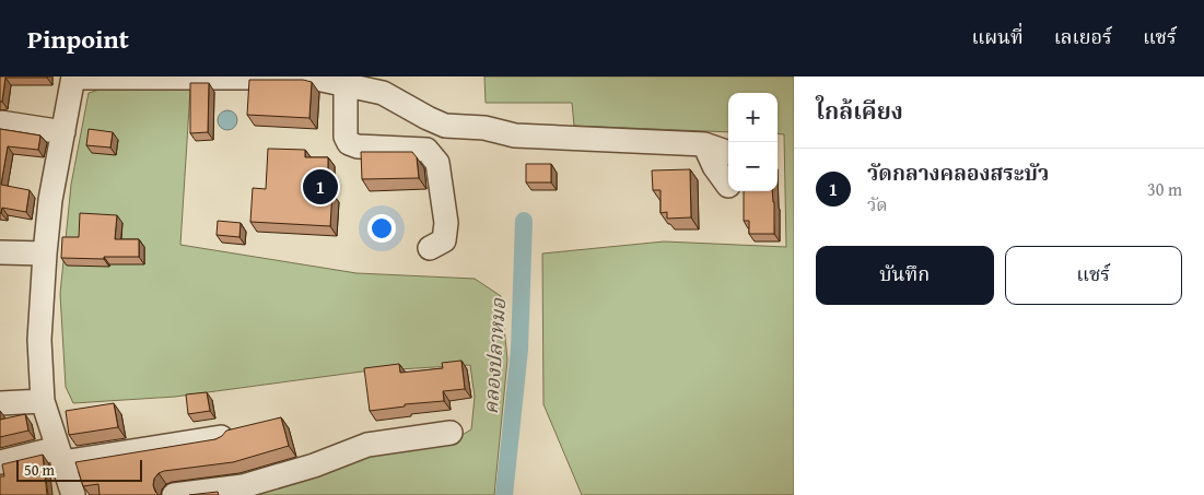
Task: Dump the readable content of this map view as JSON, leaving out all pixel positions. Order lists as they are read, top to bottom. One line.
{"water":["คลองปลาหมอ"],"scale_bar":"50 m","page":{"header":"Pinpoint","nav":["แผนที่","เลเยอร์","แชร์"],"heading":"ใกล้เคียง","map_buttons":["+","−"],"list":[{"mark":"1","name":"วัดกลางคลองสระบัว","note":"วัด","value":"30 m"}],"pins":"1","buttons":["บันทึก","แชร์"],"scale":"50 m"}}
